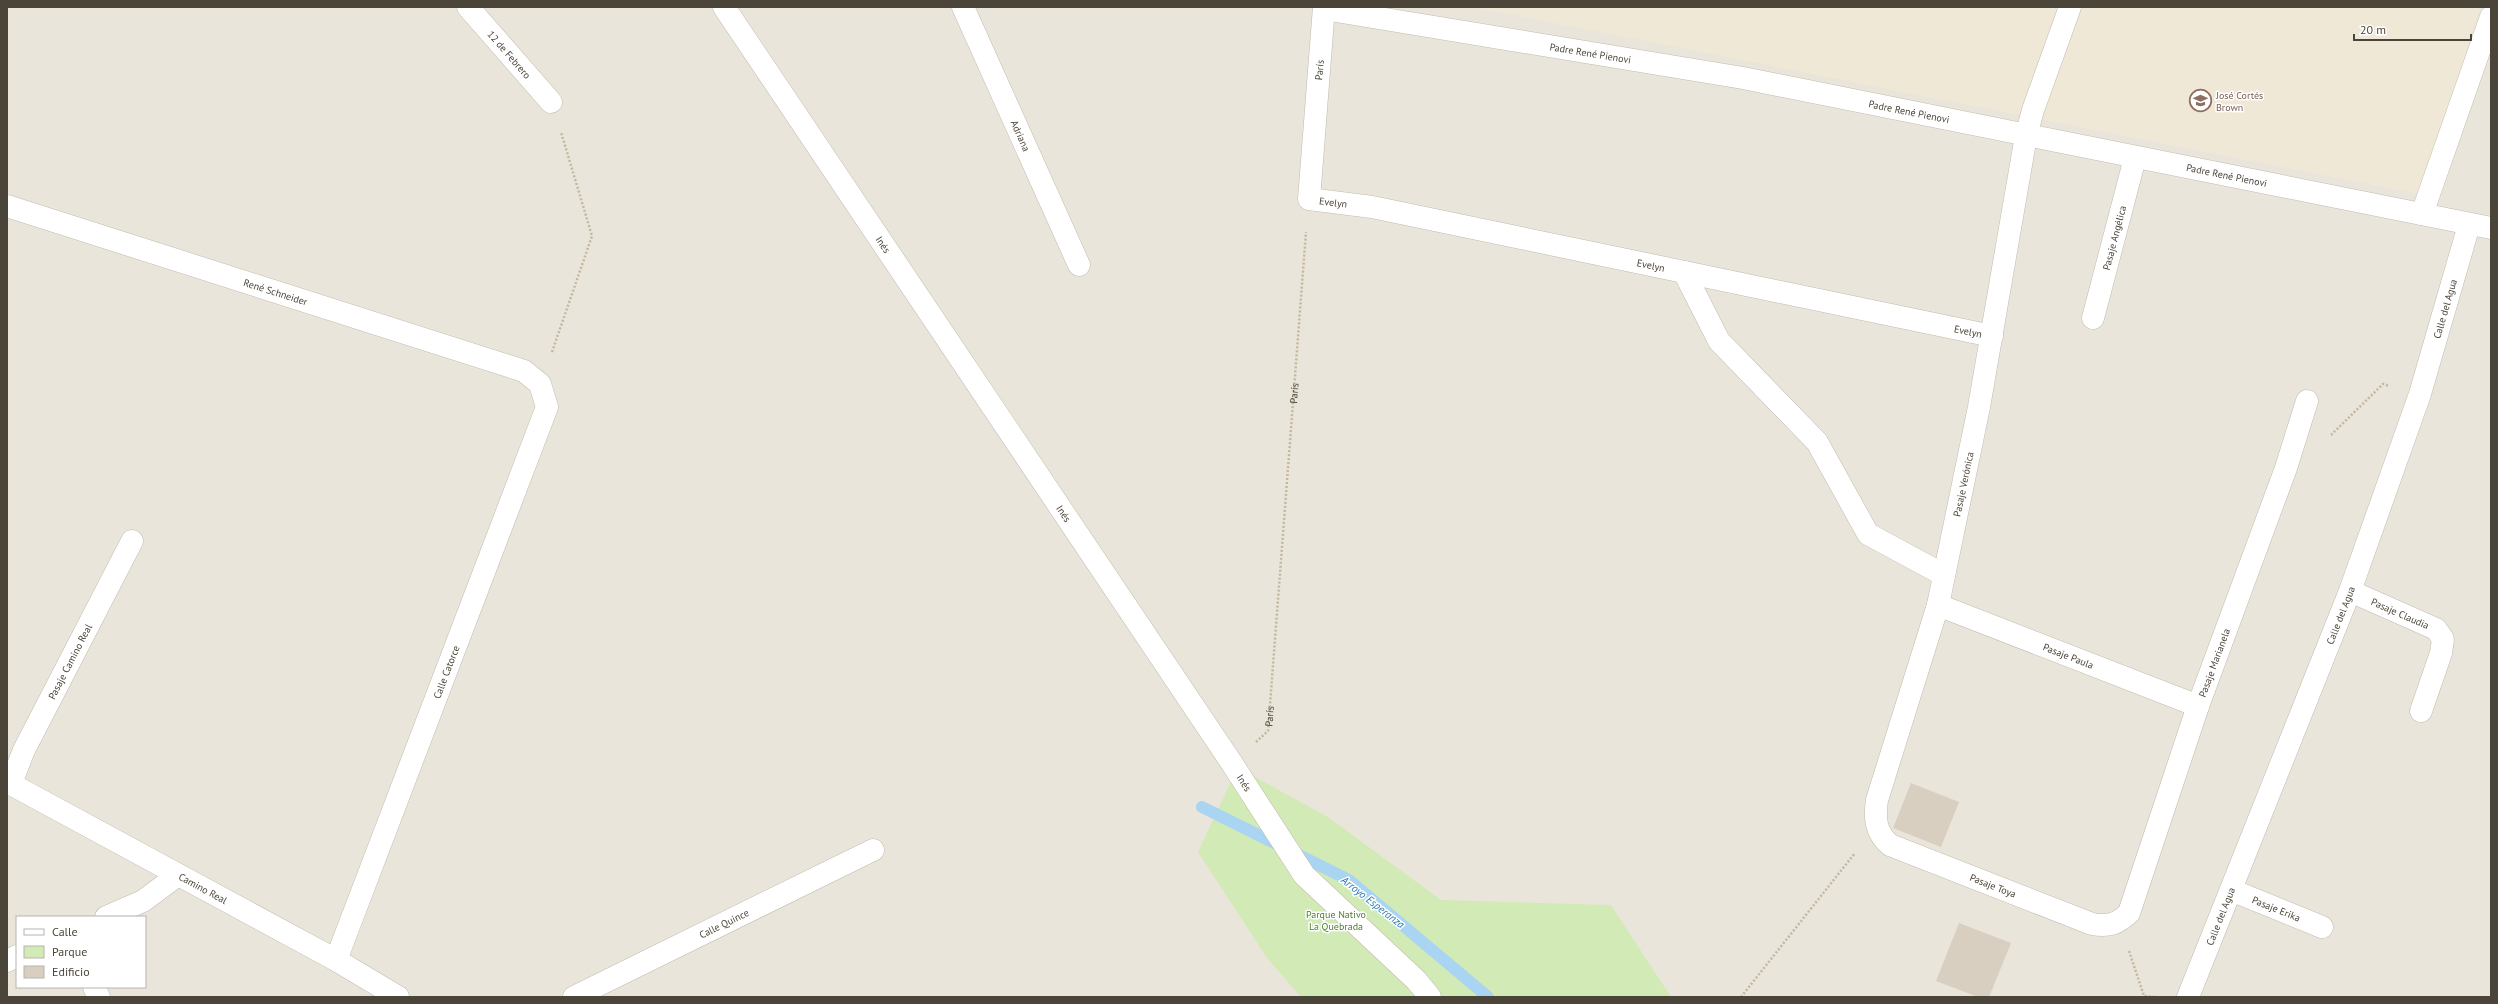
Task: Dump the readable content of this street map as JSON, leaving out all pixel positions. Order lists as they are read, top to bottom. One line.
{"streets":{"street":["Padre René Pienovi","12 de Febrero","París","Adriana","Evelyn","Pasaje Angélica","Inés","René Schneider","Calle del Agua","Pasaje Verónica","Pasaje Claudia","Pasaje Paula","Pasaje Camino Real","Pasaje Marianela","Calle Catorce","Pasaje Toya","Camino Real","Pasaje Erika","Calle Quince"]},"crossings":[["Padre René Pienovi","París"],["Padre René Pienovi","Pasaje Angélica"],["Padre René Pienovi","Calle del Agua"],["Padre René Pienovi","Pasaje Verónica"],["París","Evelyn"],["París","Inés"],["Evelyn","Pasaje Verónica"],["René Schneider","Calle Catorce"],["Calle del Agua","Pasaje Claudia"],["Calle del Agua","Pasaje Erika"],["Pasaje Verónica","Pasaje Paula"],["Pasaje Verónica","Pasaje Toya"],["Pasaje Paula","Pasaje Marianela"],["Pasaje Camino Real","Camino Real"],["Pasaje Marianela","Pasaje Toya"],["Calle Catorce","Camino Real"]],"water":["Arroyo Esperanza"],"parks":["Parque Nativo La Quebrada"],"places":{"school or university":["José Cortés Brown"]},"legend":["Calle","Parque","Edificio"],"scale_bar":"20 m"}
